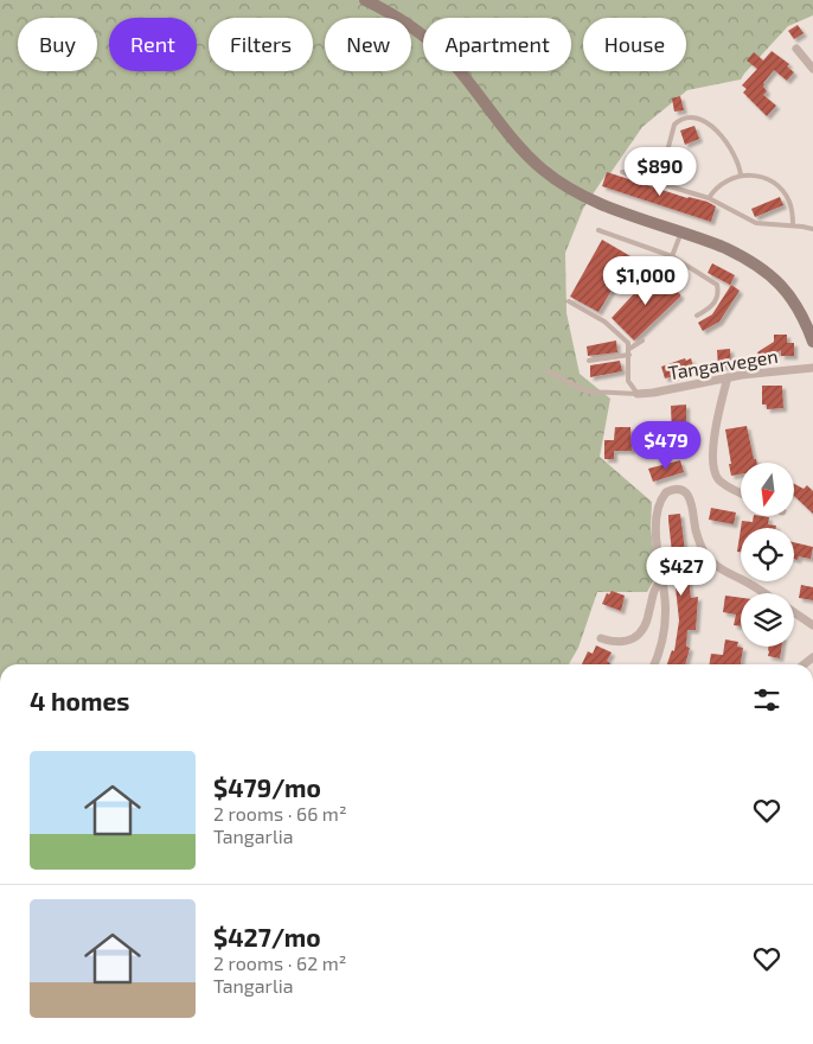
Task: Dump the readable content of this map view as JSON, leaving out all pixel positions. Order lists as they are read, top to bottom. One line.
{"streets":{"street":["Tangarvegen"]},"north":"bottom","page":{"chip":["Buy","Rent","Filters","New","Apartment","House"],"price":["$890","$1,000","$479","$427"],"heading":"4 homes","list":[{"name":"$479/mo","note":"2 rooms · 66 m² · Tangarlia"},{"name":"$427/mo","note":"2 rooms · 62 m² · Tangarlia"}]}}
